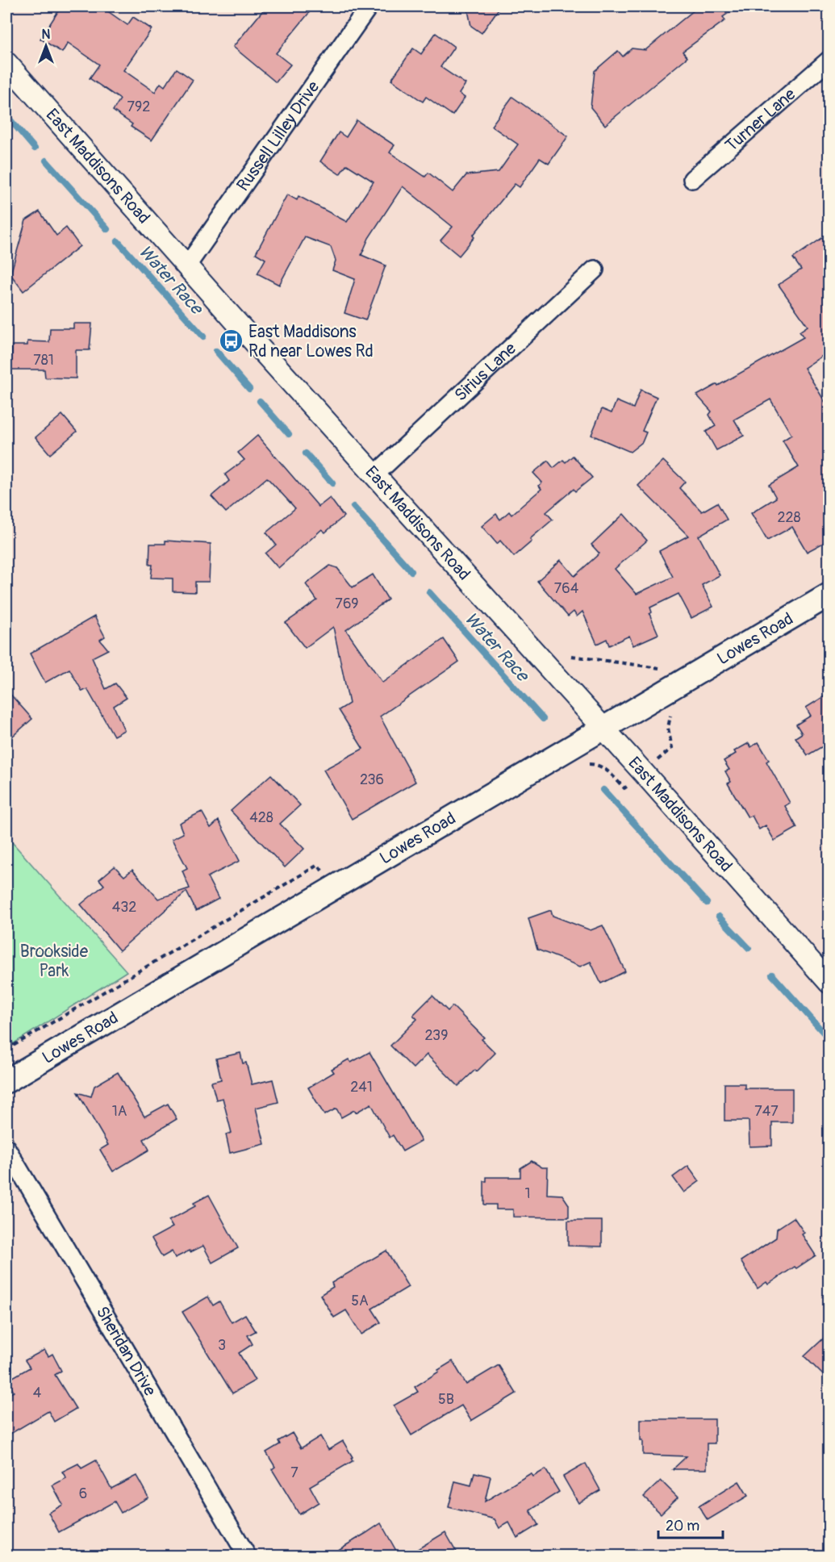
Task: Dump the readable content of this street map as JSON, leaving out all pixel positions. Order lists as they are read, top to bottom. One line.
{"streets":{"main road":["Lowes Road"],"street":["Turner Lane","Russell Lilley Drive","East Maddisons Road","Sirius Lane","Sheridan Drive"]},"crossings":[["Russell Lilley Drive","East Maddisons Road"],["East Maddisons Road","Sirius Lane"],["East Maddisons Road","Lowes Road"]],"water":["Water Race"],"parks":["Brookside Park"],"places":{"bus stop":["East Maddisons Rd near Lowes Rd"]},"house_numbers":["792","781","228","764","769","236","428","432","239","241","1A","747","1","5A","3","4","5B","7","6"],"scale_bar":"20 m","north":"top"}
